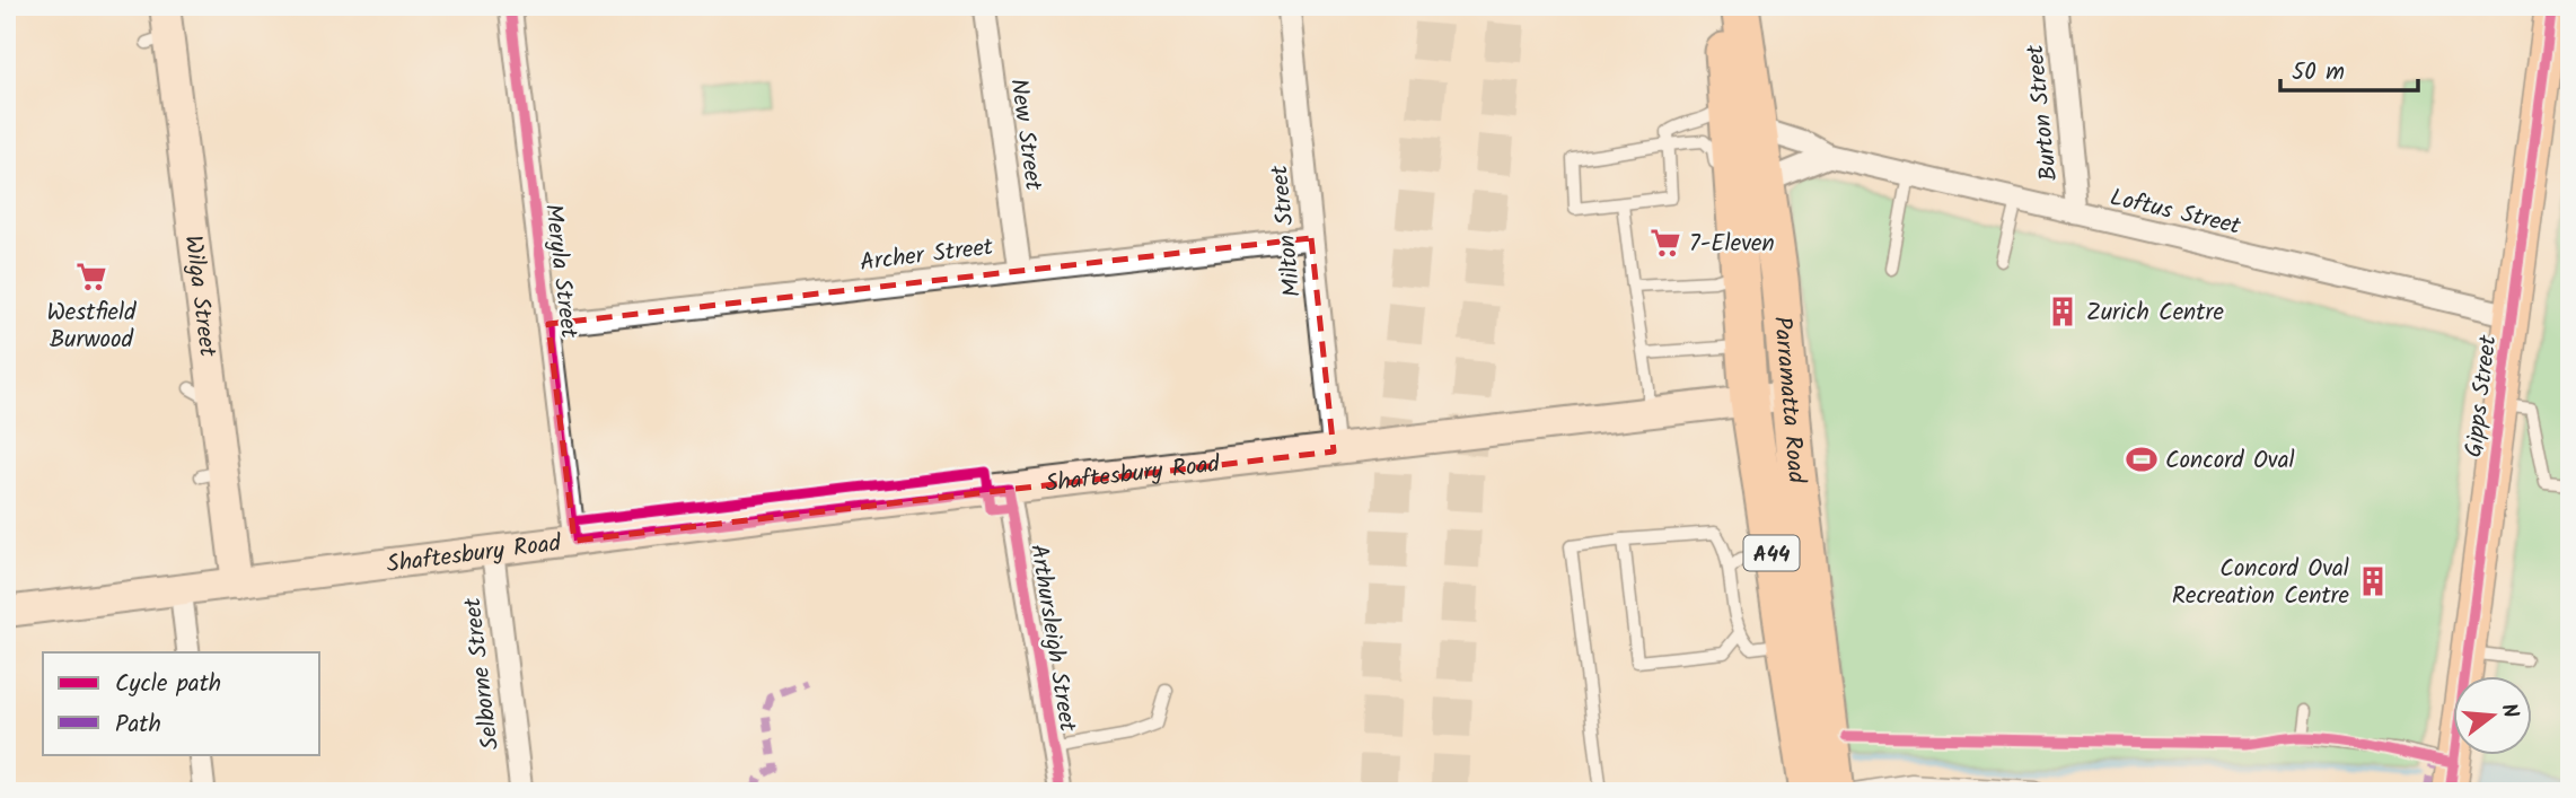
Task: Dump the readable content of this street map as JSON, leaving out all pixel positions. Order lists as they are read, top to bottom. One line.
{"streets":{"highway":["Parramatta Road","A44"],"main road":["Wilga Street","Gipps Street","Shaftesbury Road"],"street":["Burton Street","New Street","Loftus Street","Milton Street","Archer Street","Meryla Street","Arthursleigh Street","Selborne Street"]},"crossings":[["Burton Street","Loftus Street"],["New Street","Archer Street"],["Loftus Street","Gipps Street"],["Loftus Street","Parramatta Road"],["Milton Street","Archer Street"],["Milton Street","Shaftesbury Road"],["Archer Street","Meryla Street"],["Meryla Street","Shaftesbury Road"],["Wilga Street","Shaftesbury Road"],["Parramatta Road","Shaftesbury Road"],["Shaftesbury Road","Arthursleigh Street"],["Shaftesbury Road","Selborne Street"]],"places":{"supermarket":["7-Eleven","Westfield Burwood"],"building":["Zurich Centre","Concord Oval Recreation Centre"],"sports":["Concord Oval"]},"legend":["Cycle path","Path"],"scale_bar":"50 m","north":"right"}
